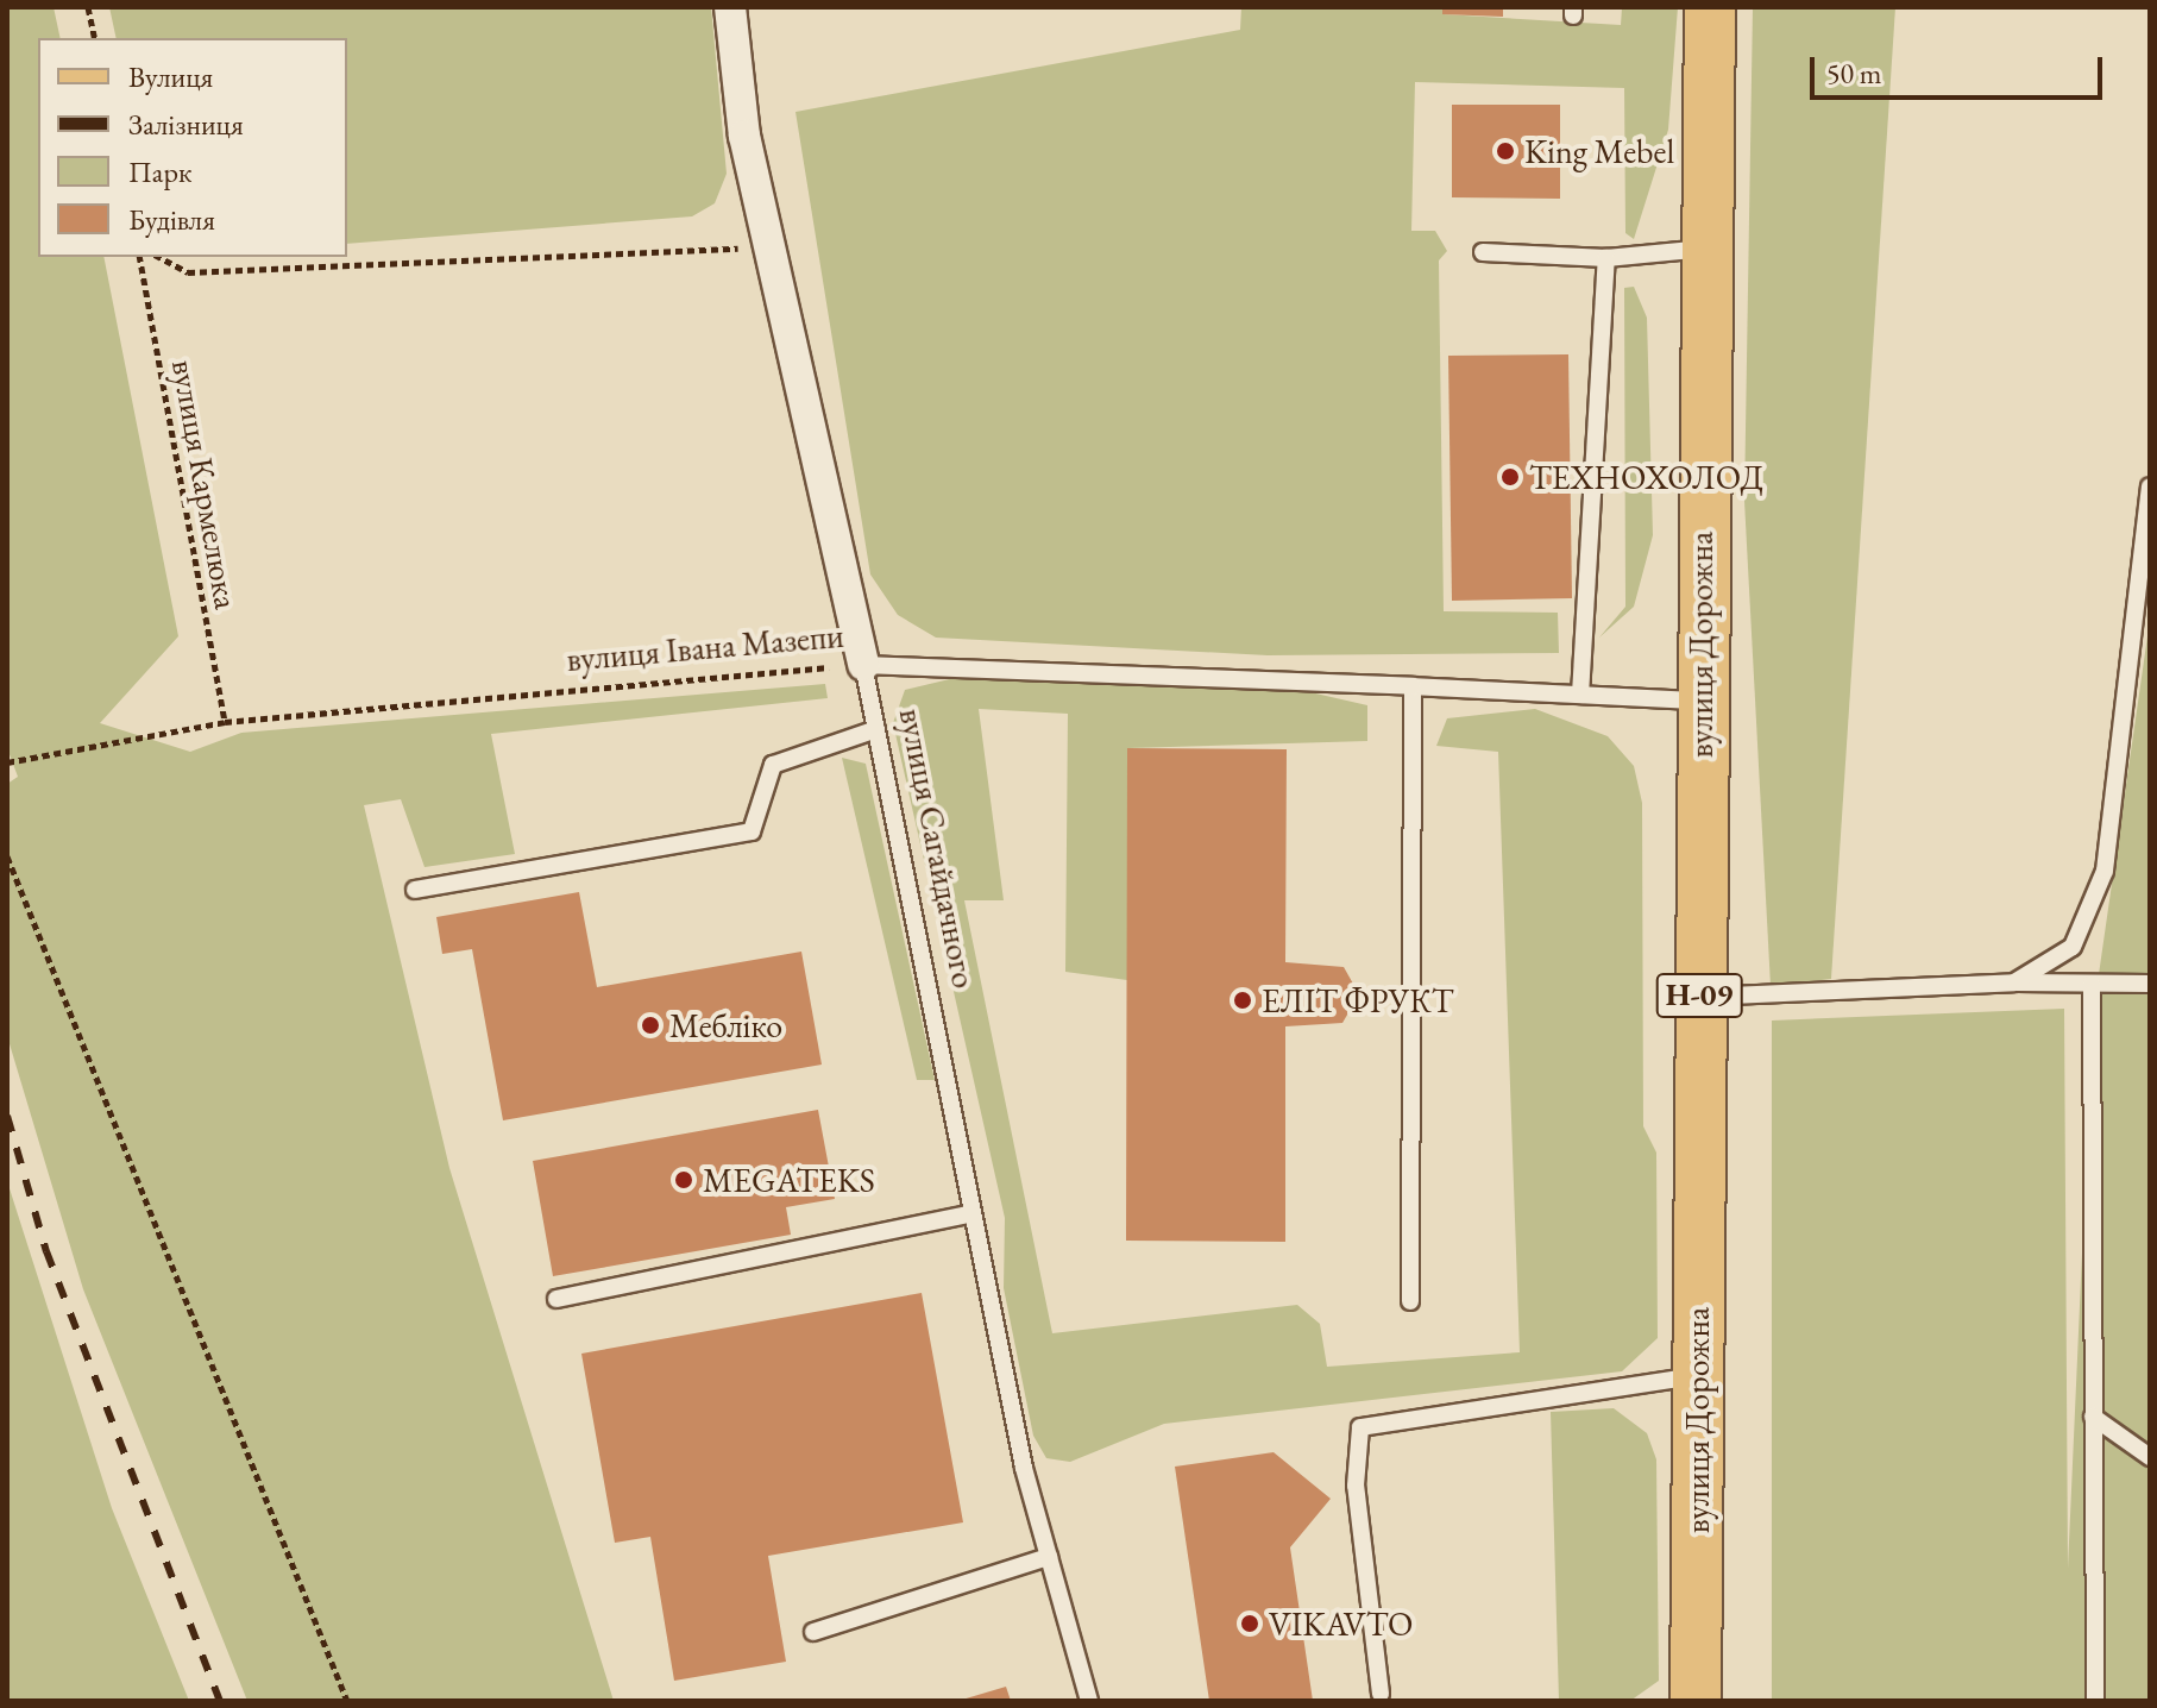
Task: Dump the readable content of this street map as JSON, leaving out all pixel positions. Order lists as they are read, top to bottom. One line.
{"streets":{"main road":["вулиця Дорожна","Н-09"],"street":["вулиця Сагайдачного"],"lane":["вулиця Івана Мазепи"],"path":["вулиця Кармелюка"]},"crossings":[["вулиця Кармелюка","вулиця Івана Мазепи"],["вулиця Дорожна","вулиця Івана Мазепи"],["вулиця Івана Мазепи","вулиця Сагайдачного"]],"places":["King Mebel","ТЕХНОХОЛОД","ЕЛІТ ФРУКТ","Мебліко","MEGATEKS","VIKAVTO"],"legend":["Вулиця","Залізниця","Парк","Будівля"],"scale_bar":"50 m"}
